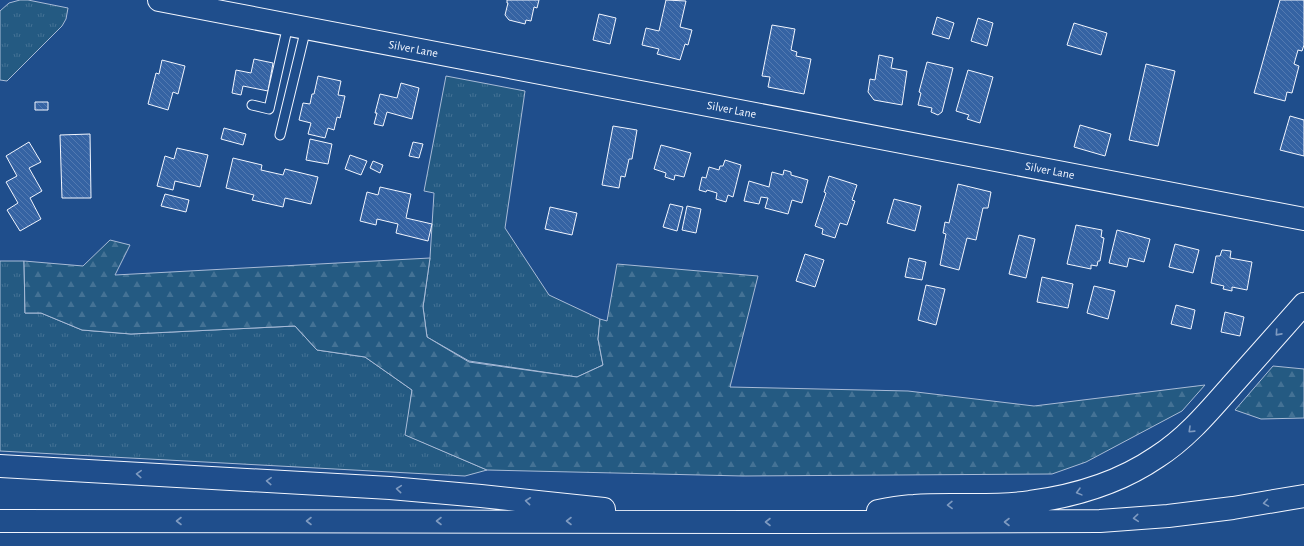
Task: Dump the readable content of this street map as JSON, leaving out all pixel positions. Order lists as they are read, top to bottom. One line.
{"streets":{"main road":["Silver Lane"]}}
